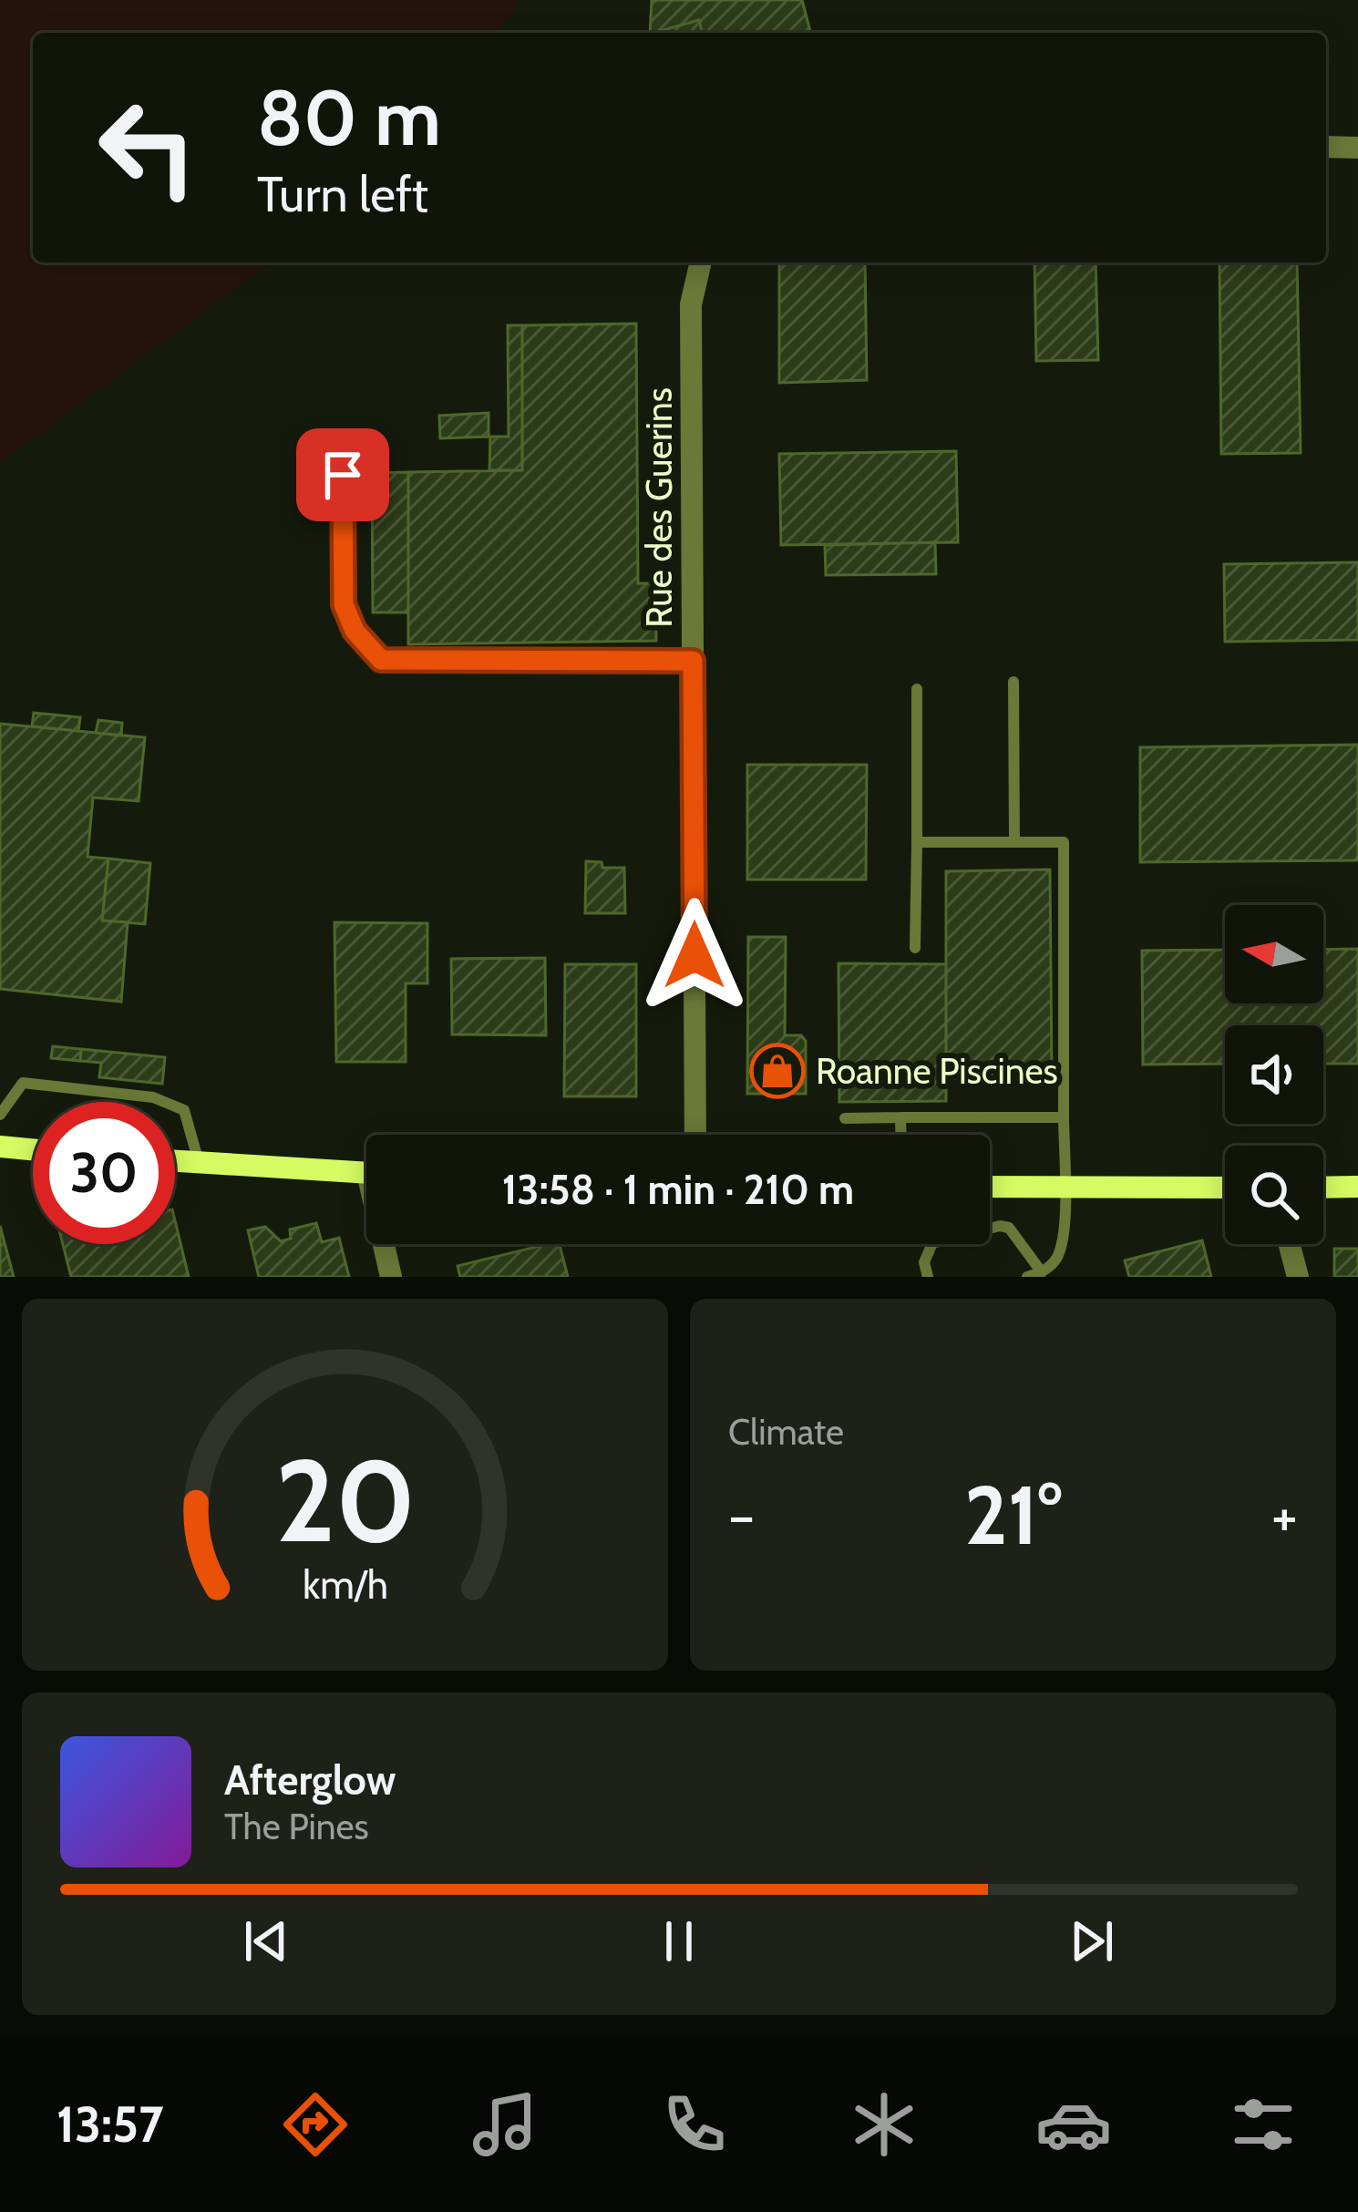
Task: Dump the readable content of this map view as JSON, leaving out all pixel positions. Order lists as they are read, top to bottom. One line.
{"streets":{"street":["Rue des Guerins"]},"places":{"shop":["Roanne Piscines"]},"north":"left","page":{"turn":["80 m","Turn left"],"limit":"30","trip":"13:58 · 1 min · 210 m","tile":"Climate","heat":["−","21°","+"],"song":["Afterglow","The Pines"],"tabs":"13:57","gauge":["20","km/h"]}}
